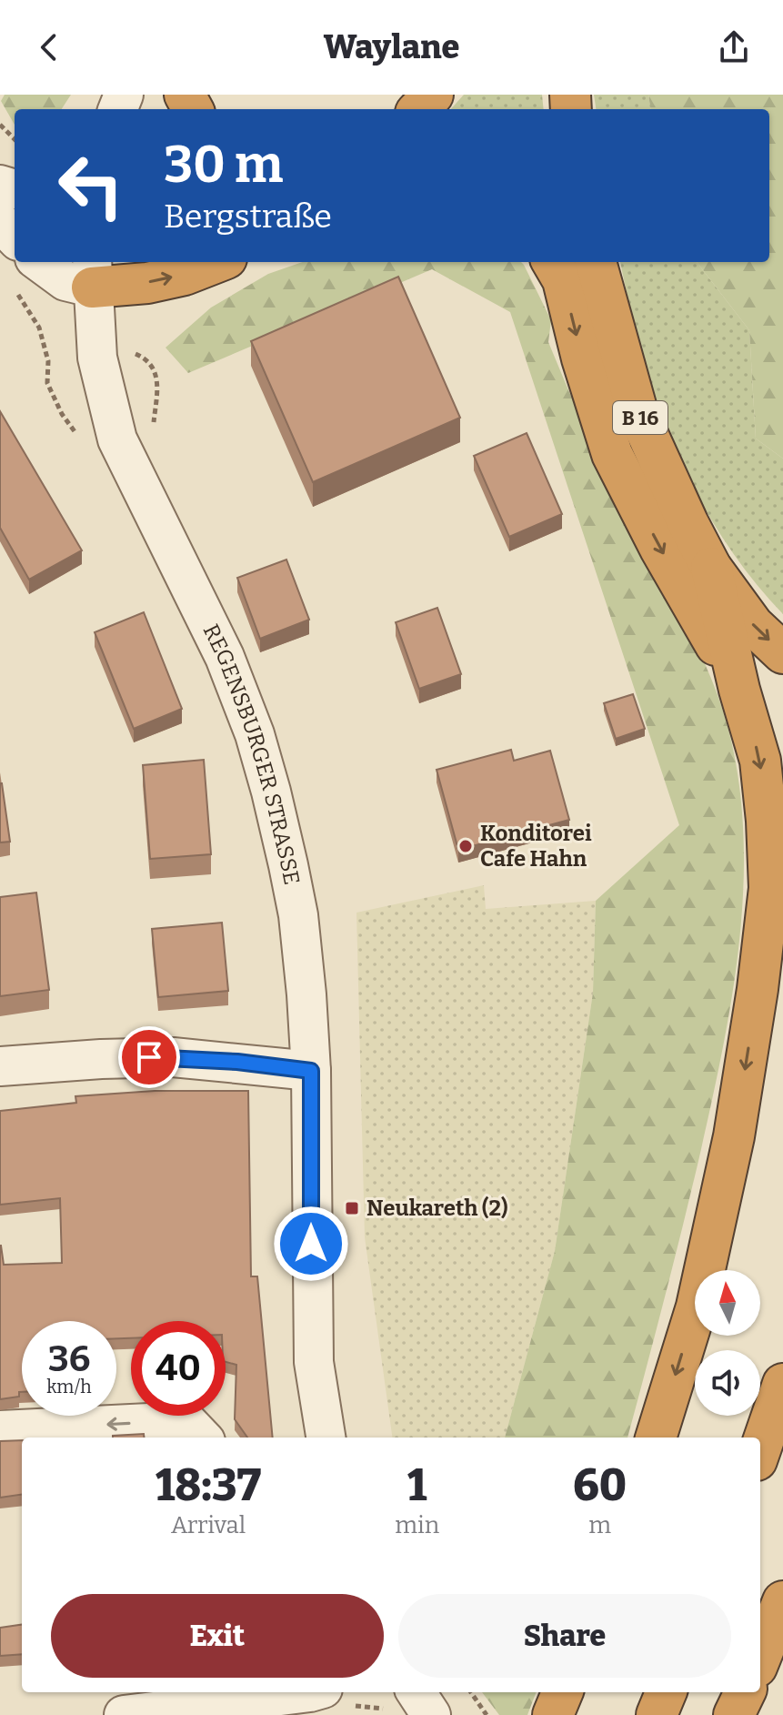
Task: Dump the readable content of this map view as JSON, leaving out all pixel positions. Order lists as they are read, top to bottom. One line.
{"streets":{"highway":["B 16"],"street":["REGENSBURGER STRASSE"]},"places":{"other":["Konditorei Cafe Hahn"],"transit":["Neukareth (2)"]},"north":"top","page":{"header":"Waylane","turn":["30 m","Bergstraße"],"speed":"36 km/h","limit":"40","eta":["18:37","Arrival","1","min","60","m"],"buttons":["Exit","Share"]}}
